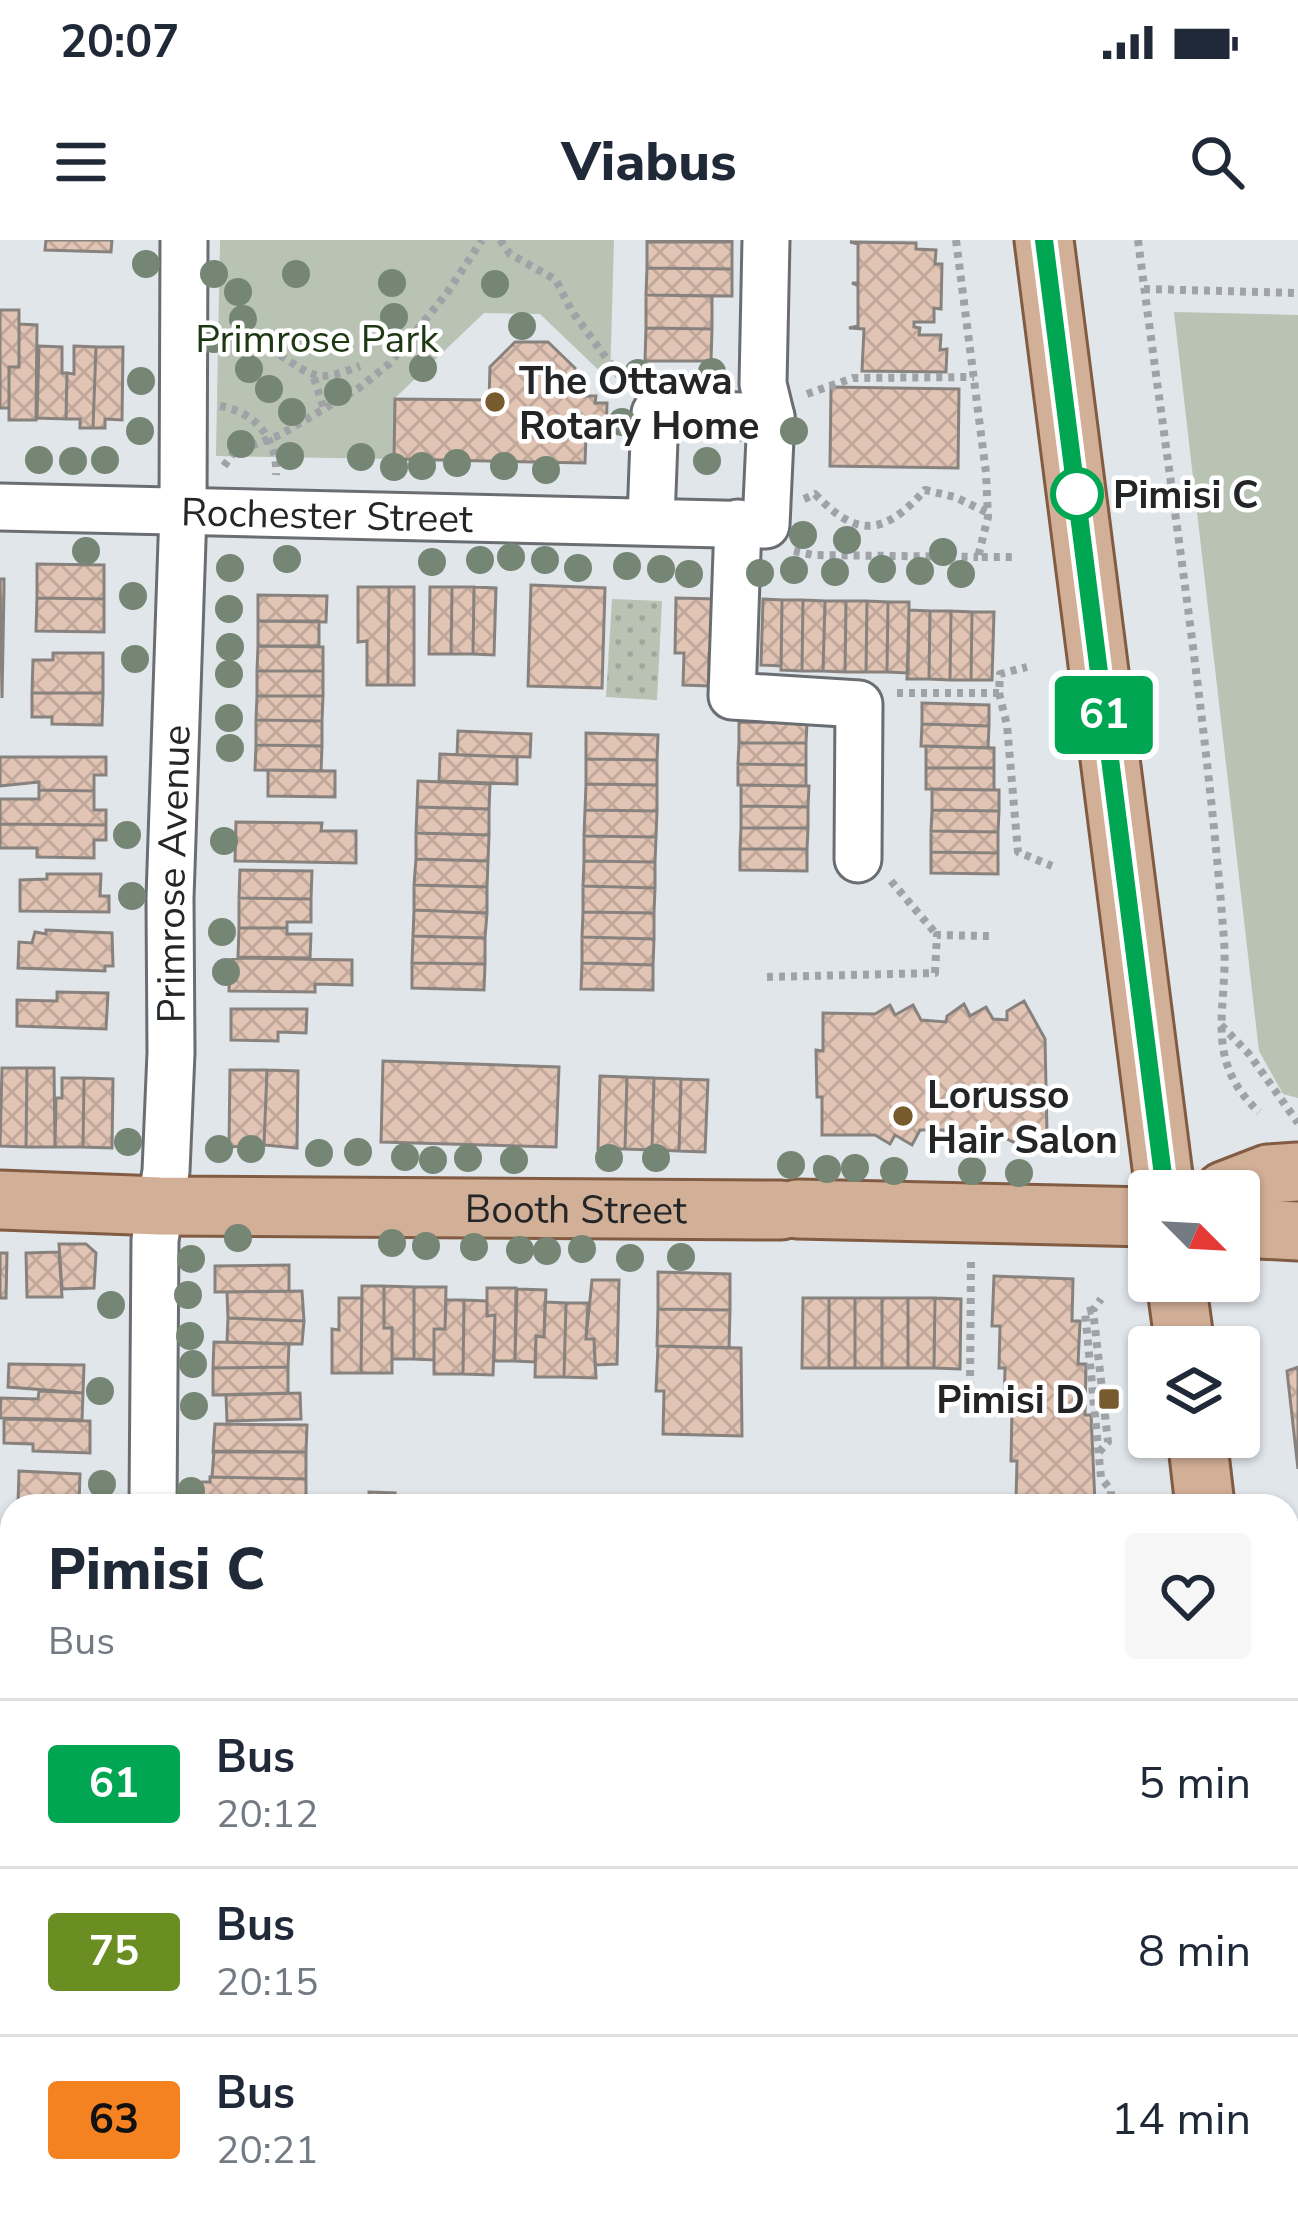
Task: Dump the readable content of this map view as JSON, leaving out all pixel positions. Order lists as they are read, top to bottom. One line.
{"streets":{"main road":["Booth Street"],"street":["Rochester Street","Primrose Avenue"]},"crossings":[["Rochester Street","Primrose Avenue"],["Primrose Avenue","Booth Street"]],"parks":["Primrose Park"],"places":{"other":["The Ottawa Rotary Home","Pimisi C","Lorusso Hair Salon"],"transit":["Pimisi D"]},"lines":["bus line 61"],"north":"bottom right","page":{"status":"20:07","header":"Viabus","on_map":"61","heading":["Pimisi C","Bus"],"list":[{"mark":"61","name":"Bus","note":"20:12","value":"5 min"},{"mark":"75","name":"Bus","note":"20:15","value":"8 min"},{"mark":"63","name":"Bus","note":"20:21","value":"14 min"}]}}
